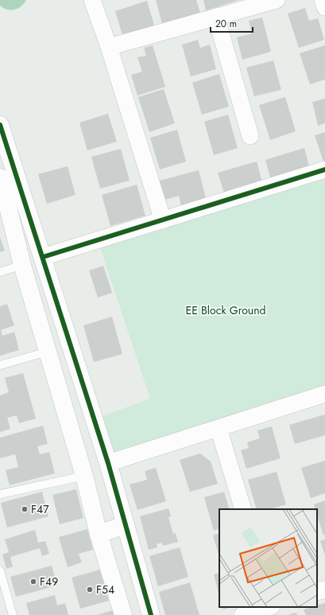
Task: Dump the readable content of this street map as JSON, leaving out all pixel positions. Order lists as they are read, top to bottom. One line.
{"parks":["EE Block Ground"],"places":["F47","F49","F54"],"scale_bar":"20 m"}
